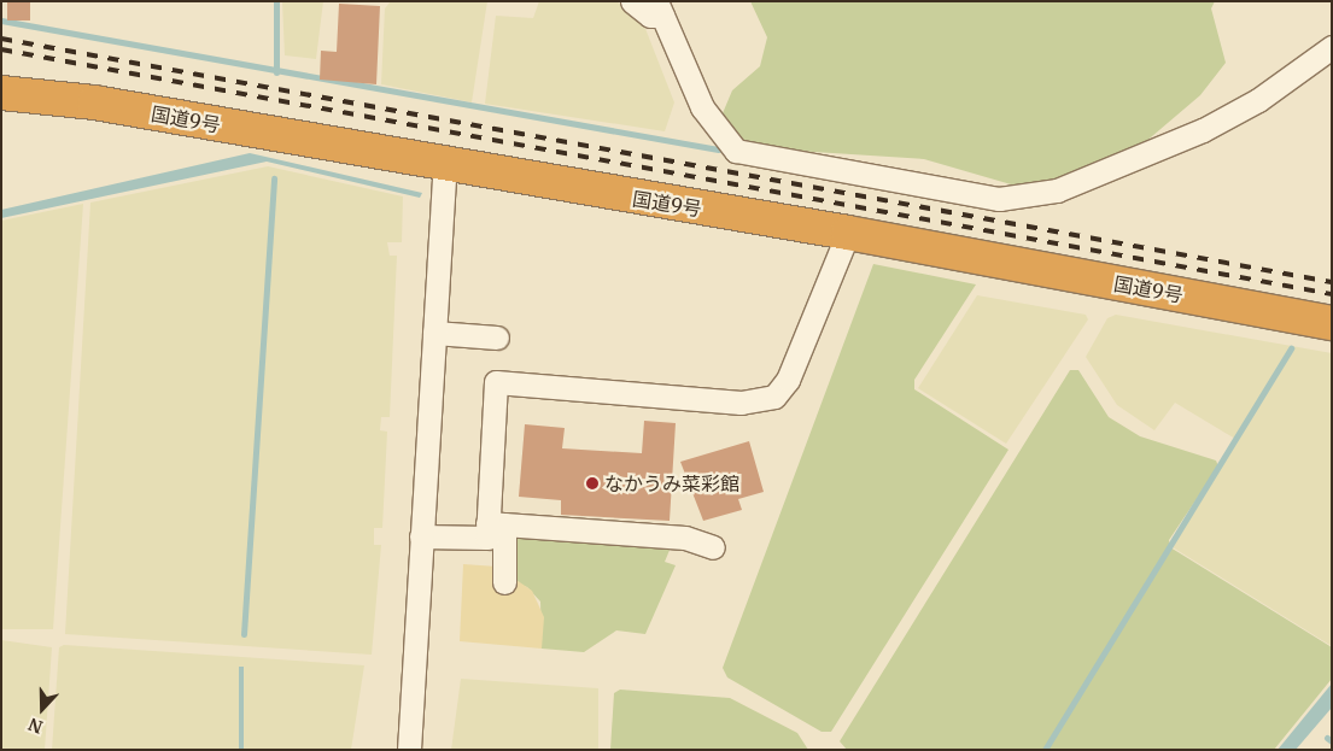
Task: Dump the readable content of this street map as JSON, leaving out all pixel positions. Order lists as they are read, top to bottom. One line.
{"streets":{"highway":["国道9号"]},"places":["なかうみ菜彩館"],"north":"bottom"}
